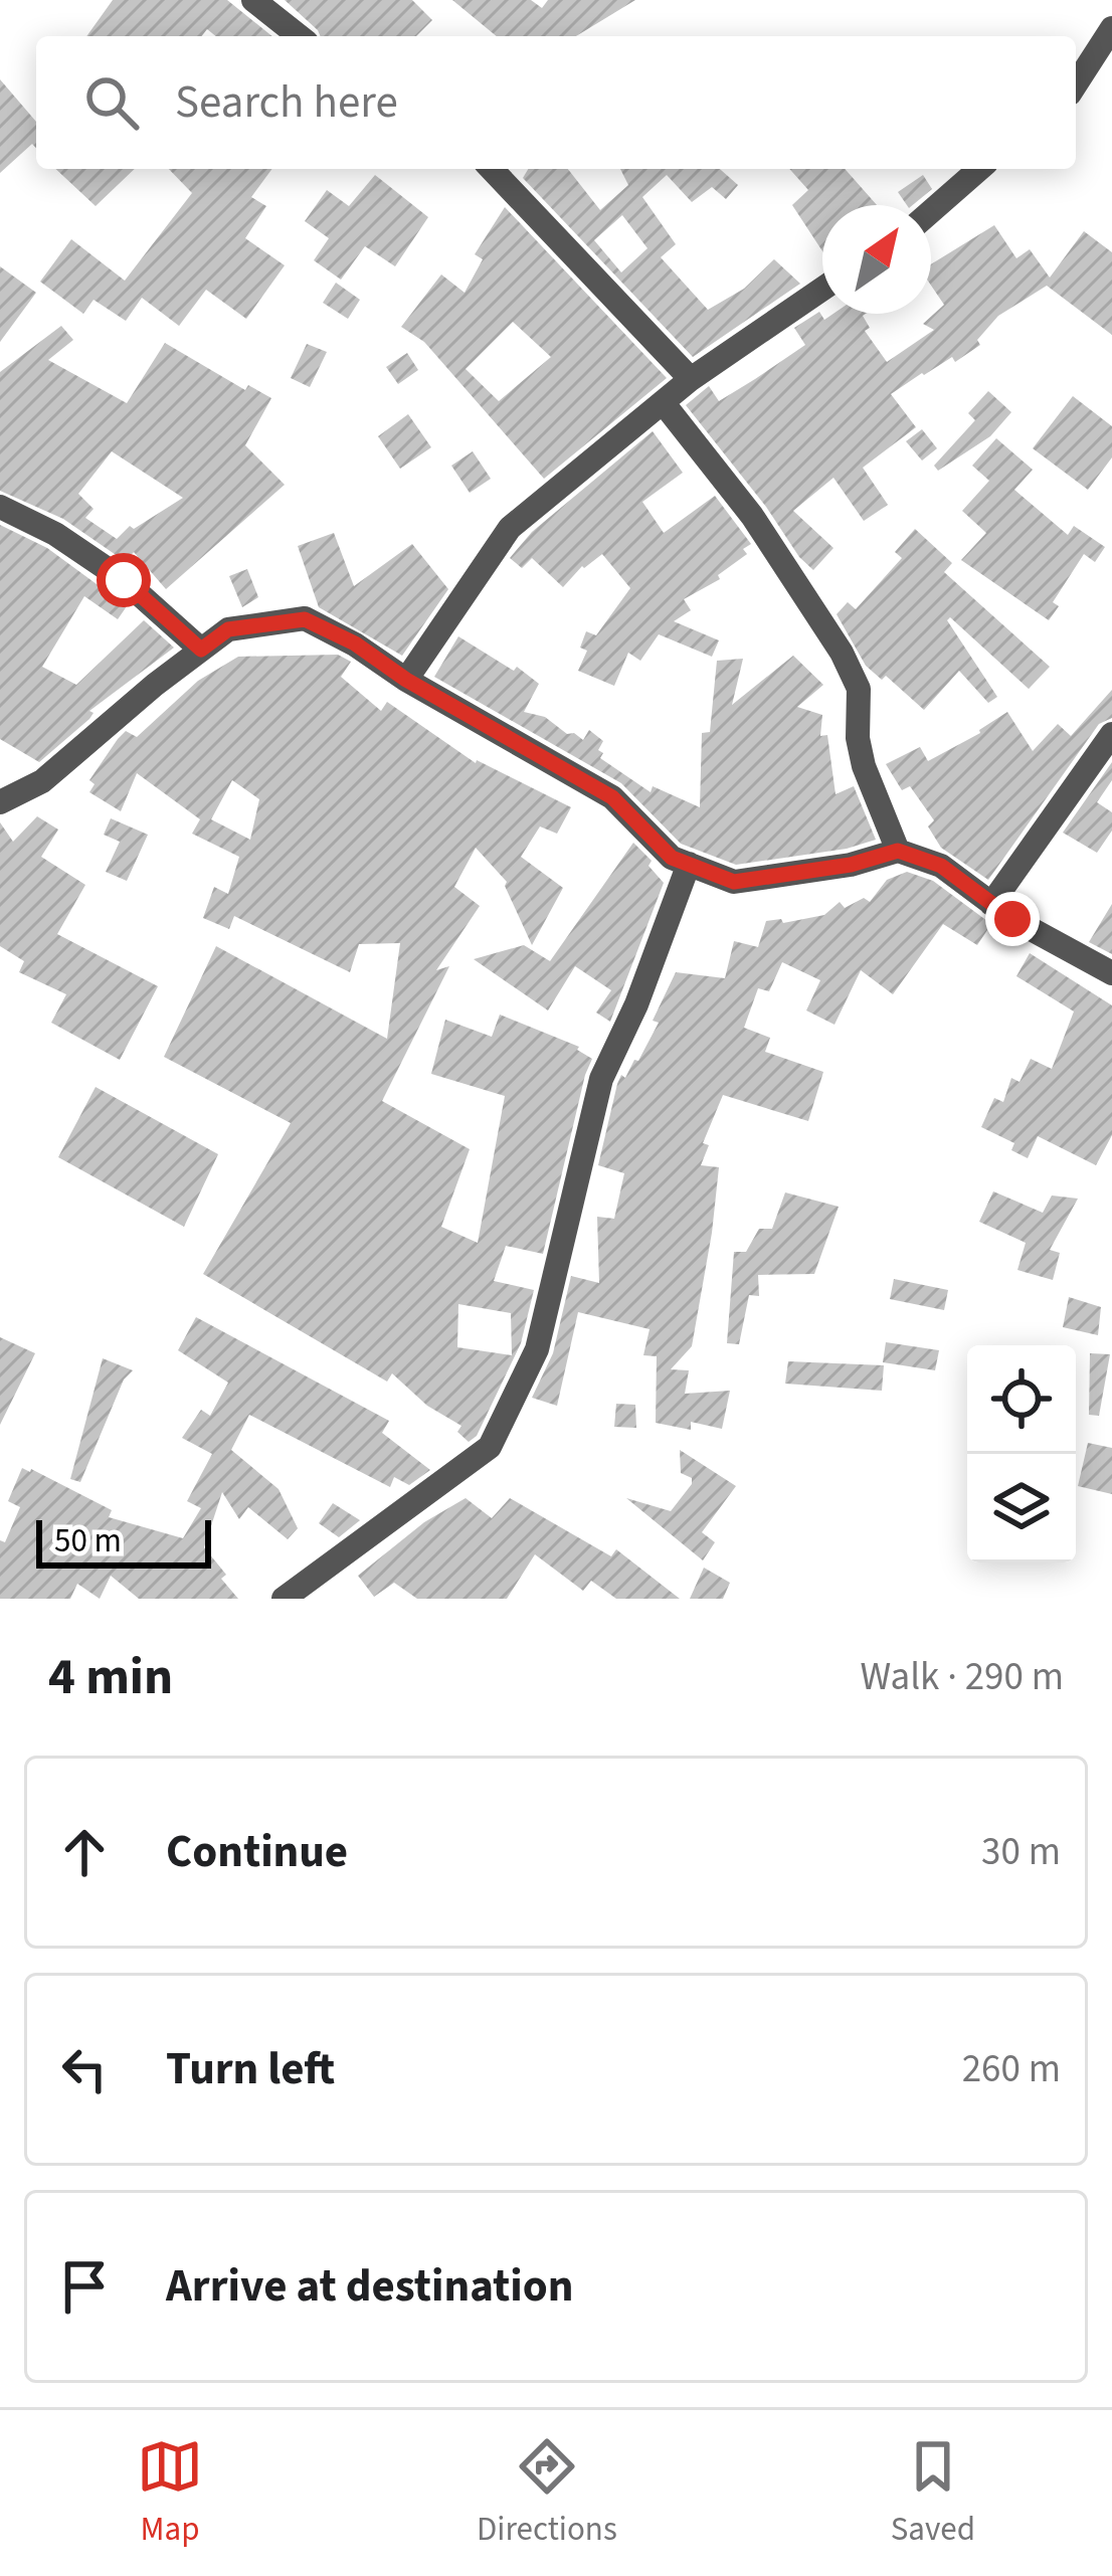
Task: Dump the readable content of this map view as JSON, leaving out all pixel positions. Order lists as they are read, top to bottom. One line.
{"scale_bar":"50 m","north":"top right","page":{"search":"Search here","scale":"50 m","heading":["4 min","Walk · 290 m"],"list":[["Continue","30 m"],["Turn left","260 m"],"Arrive at destination"],"nav":["Map","Directions","Saved"]}}
